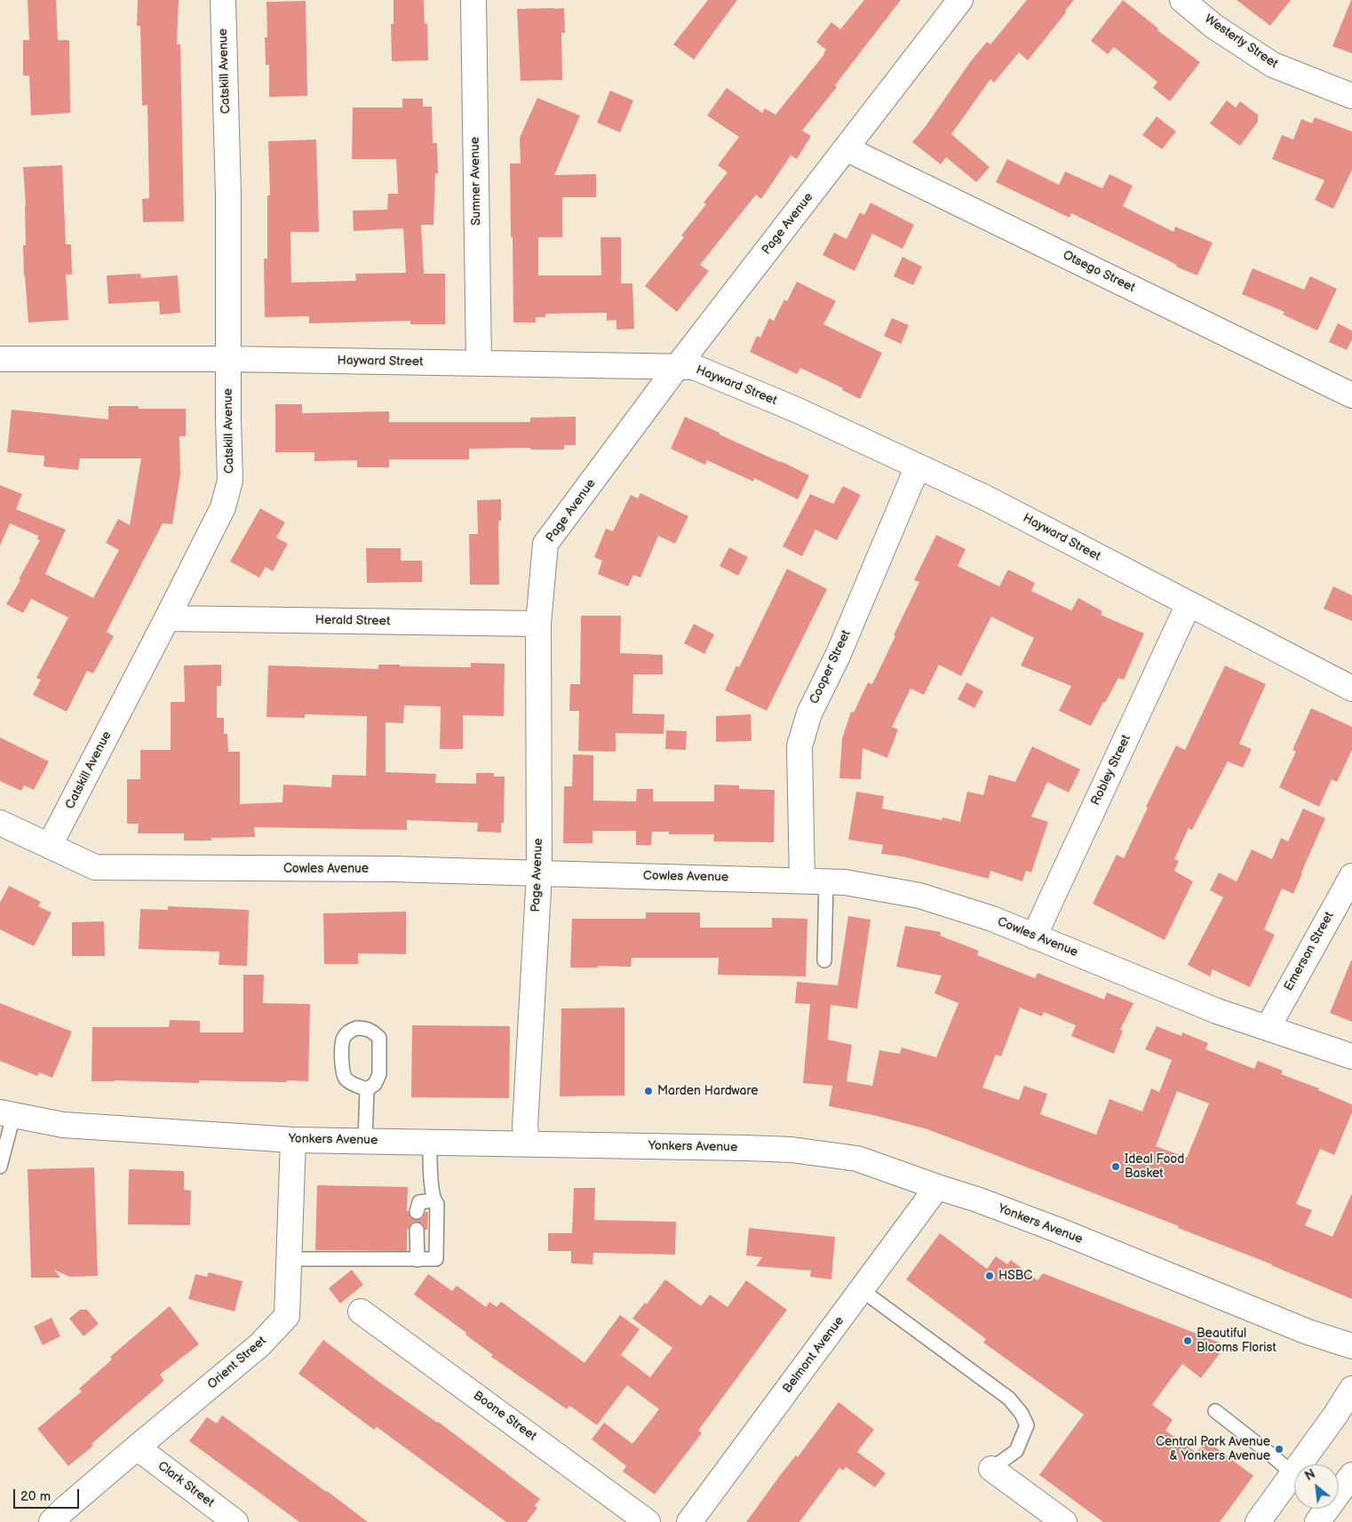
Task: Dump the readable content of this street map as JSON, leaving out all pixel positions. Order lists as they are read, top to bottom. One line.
{"streets":{"main road":["Westerly Street","Catskill Avenue","Sumner Avenue","Page Avenue","Otsego Street","Hayward Street","Herald Street","Cooper Street","Robley Street","Cowles Avenue","Emerson Street","Yonkers Avenue","Belmont Avenue","Orient Street","Boone Street","Clark Street"]},"crossings":[["Catskill Avenue","Hayward Street"],["Catskill Avenue","Herald Street"],["Catskill Avenue","Cowles Avenue"],["Sumner Avenue","Hayward Street"],["Page Avenue","Otsego Street"],["Page Avenue","Hayward Street"],["Page Avenue","Herald Street"],["Page Avenue","Cowles Avenue"],["Page Avenue","Yonkers Avenue"],["Hayward Street","Cooper Street"],["Hayward Street","Robley Street"],["Cooper Street","Cowles Avenue"],["Robley Street","Cowles Avenue"],["Cowles Avenue","Emerson Street"],["Yonkers Avenue","Belmont Avenue"],["Yonkers Avenue","Orient Street"],["Orient Street","Clark Street"]],"places":["Marden Hardware","Ideal Food Basket","HSBC","Beautiful Blooms Florist","Central Park Avenue & Yonkers Avenue"],"scale_bar":"20 m","north":"top left"}
